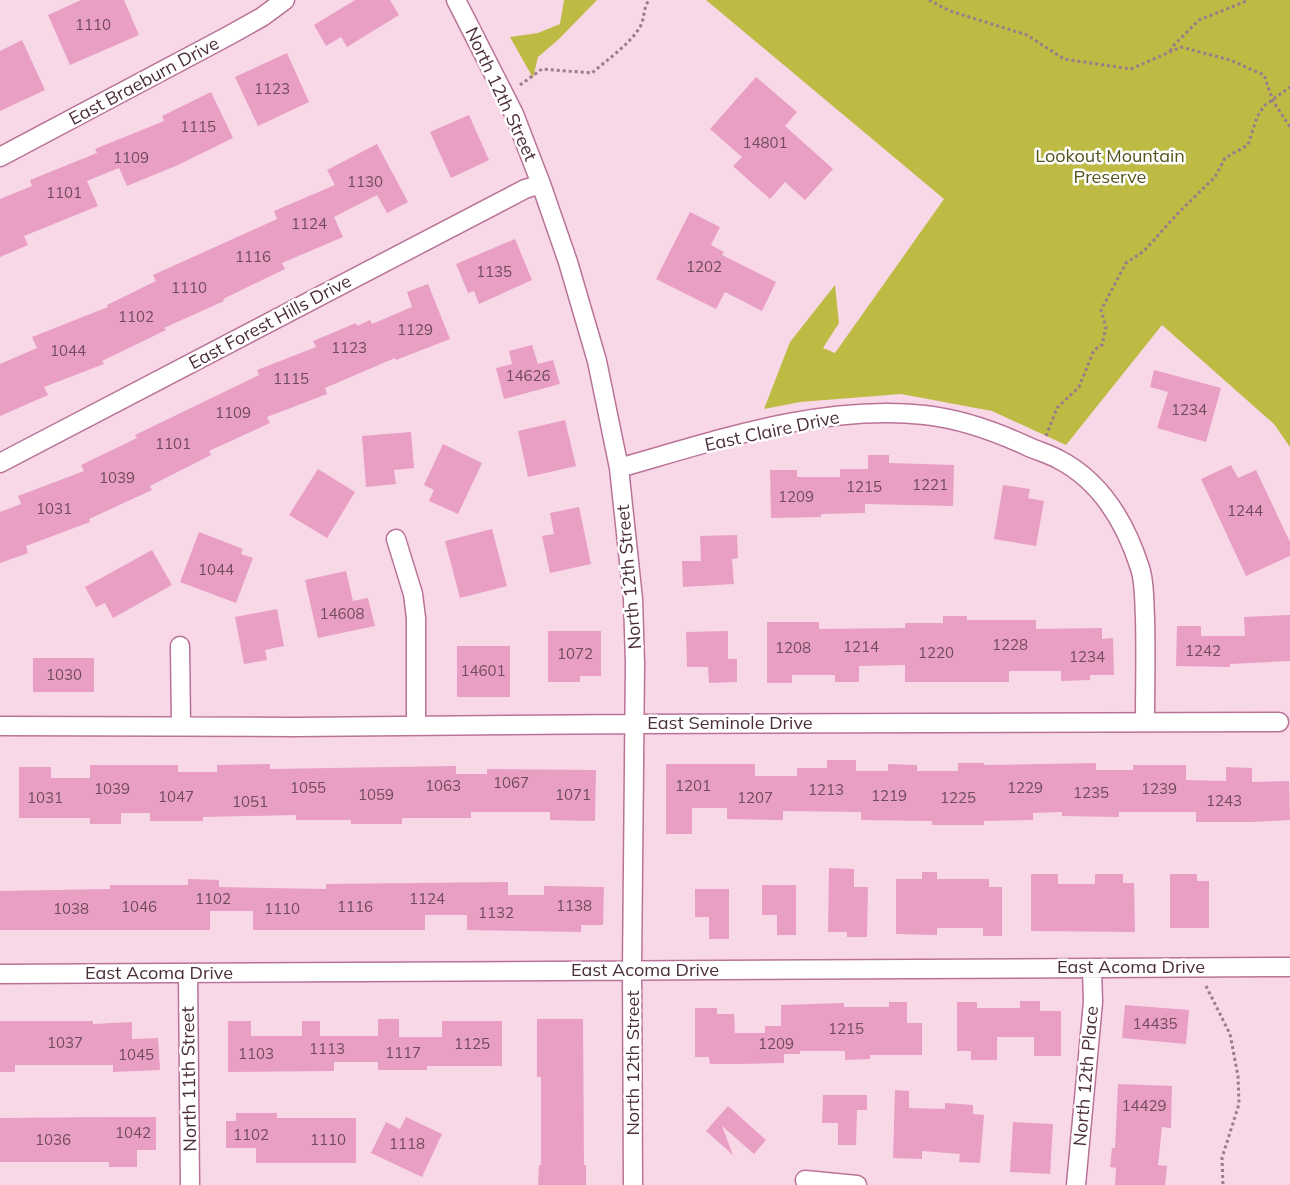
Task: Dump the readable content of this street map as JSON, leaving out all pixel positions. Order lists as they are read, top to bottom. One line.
{"streets":{"street":["East Braeburn Drive","North 12th Street","East Forest Hills Drive","East Claire Drive","East Seminole Drive","East Acoma Drive","North 12th Place","North 11th Street"]},"crossings":[["North 12th Street","East Forest Hills Drive"],["North 12th Street","East Claire Drive"],["North 12th Street","East Seminole Drive"],["North 12th Street","East Acoma Drive"],["East Claire Drive","East Seminole Drive"],["East Acoma Drive","North 12th Place"],["East Acoma Drive","North 11th Street"]],"parks":["Lookout Mountain Preserve"],"house_numbers":["1110","1123","1115","14801","1109","1130","1101","1124","1116","1202","1135","1110","1102","1129","1123","1044","14626","1115","1234","1109","1101","1039","1221","1215","1209","1031","1244","1044","14608","1228","1214","1208","1242","1220","1072","1234","14601","1030","1067","1063","1201","1055","1229","1039","1239","1213","1235","1059","1071","1219","1047","1031","1207","1225","1243","1051","1102","1124","1138","1046","1116","1038","1110","1132","14435","1215","1037","1125","1209","1113","1117","1103","1045","14429","1042","1102","1036","1110","1118"]}
